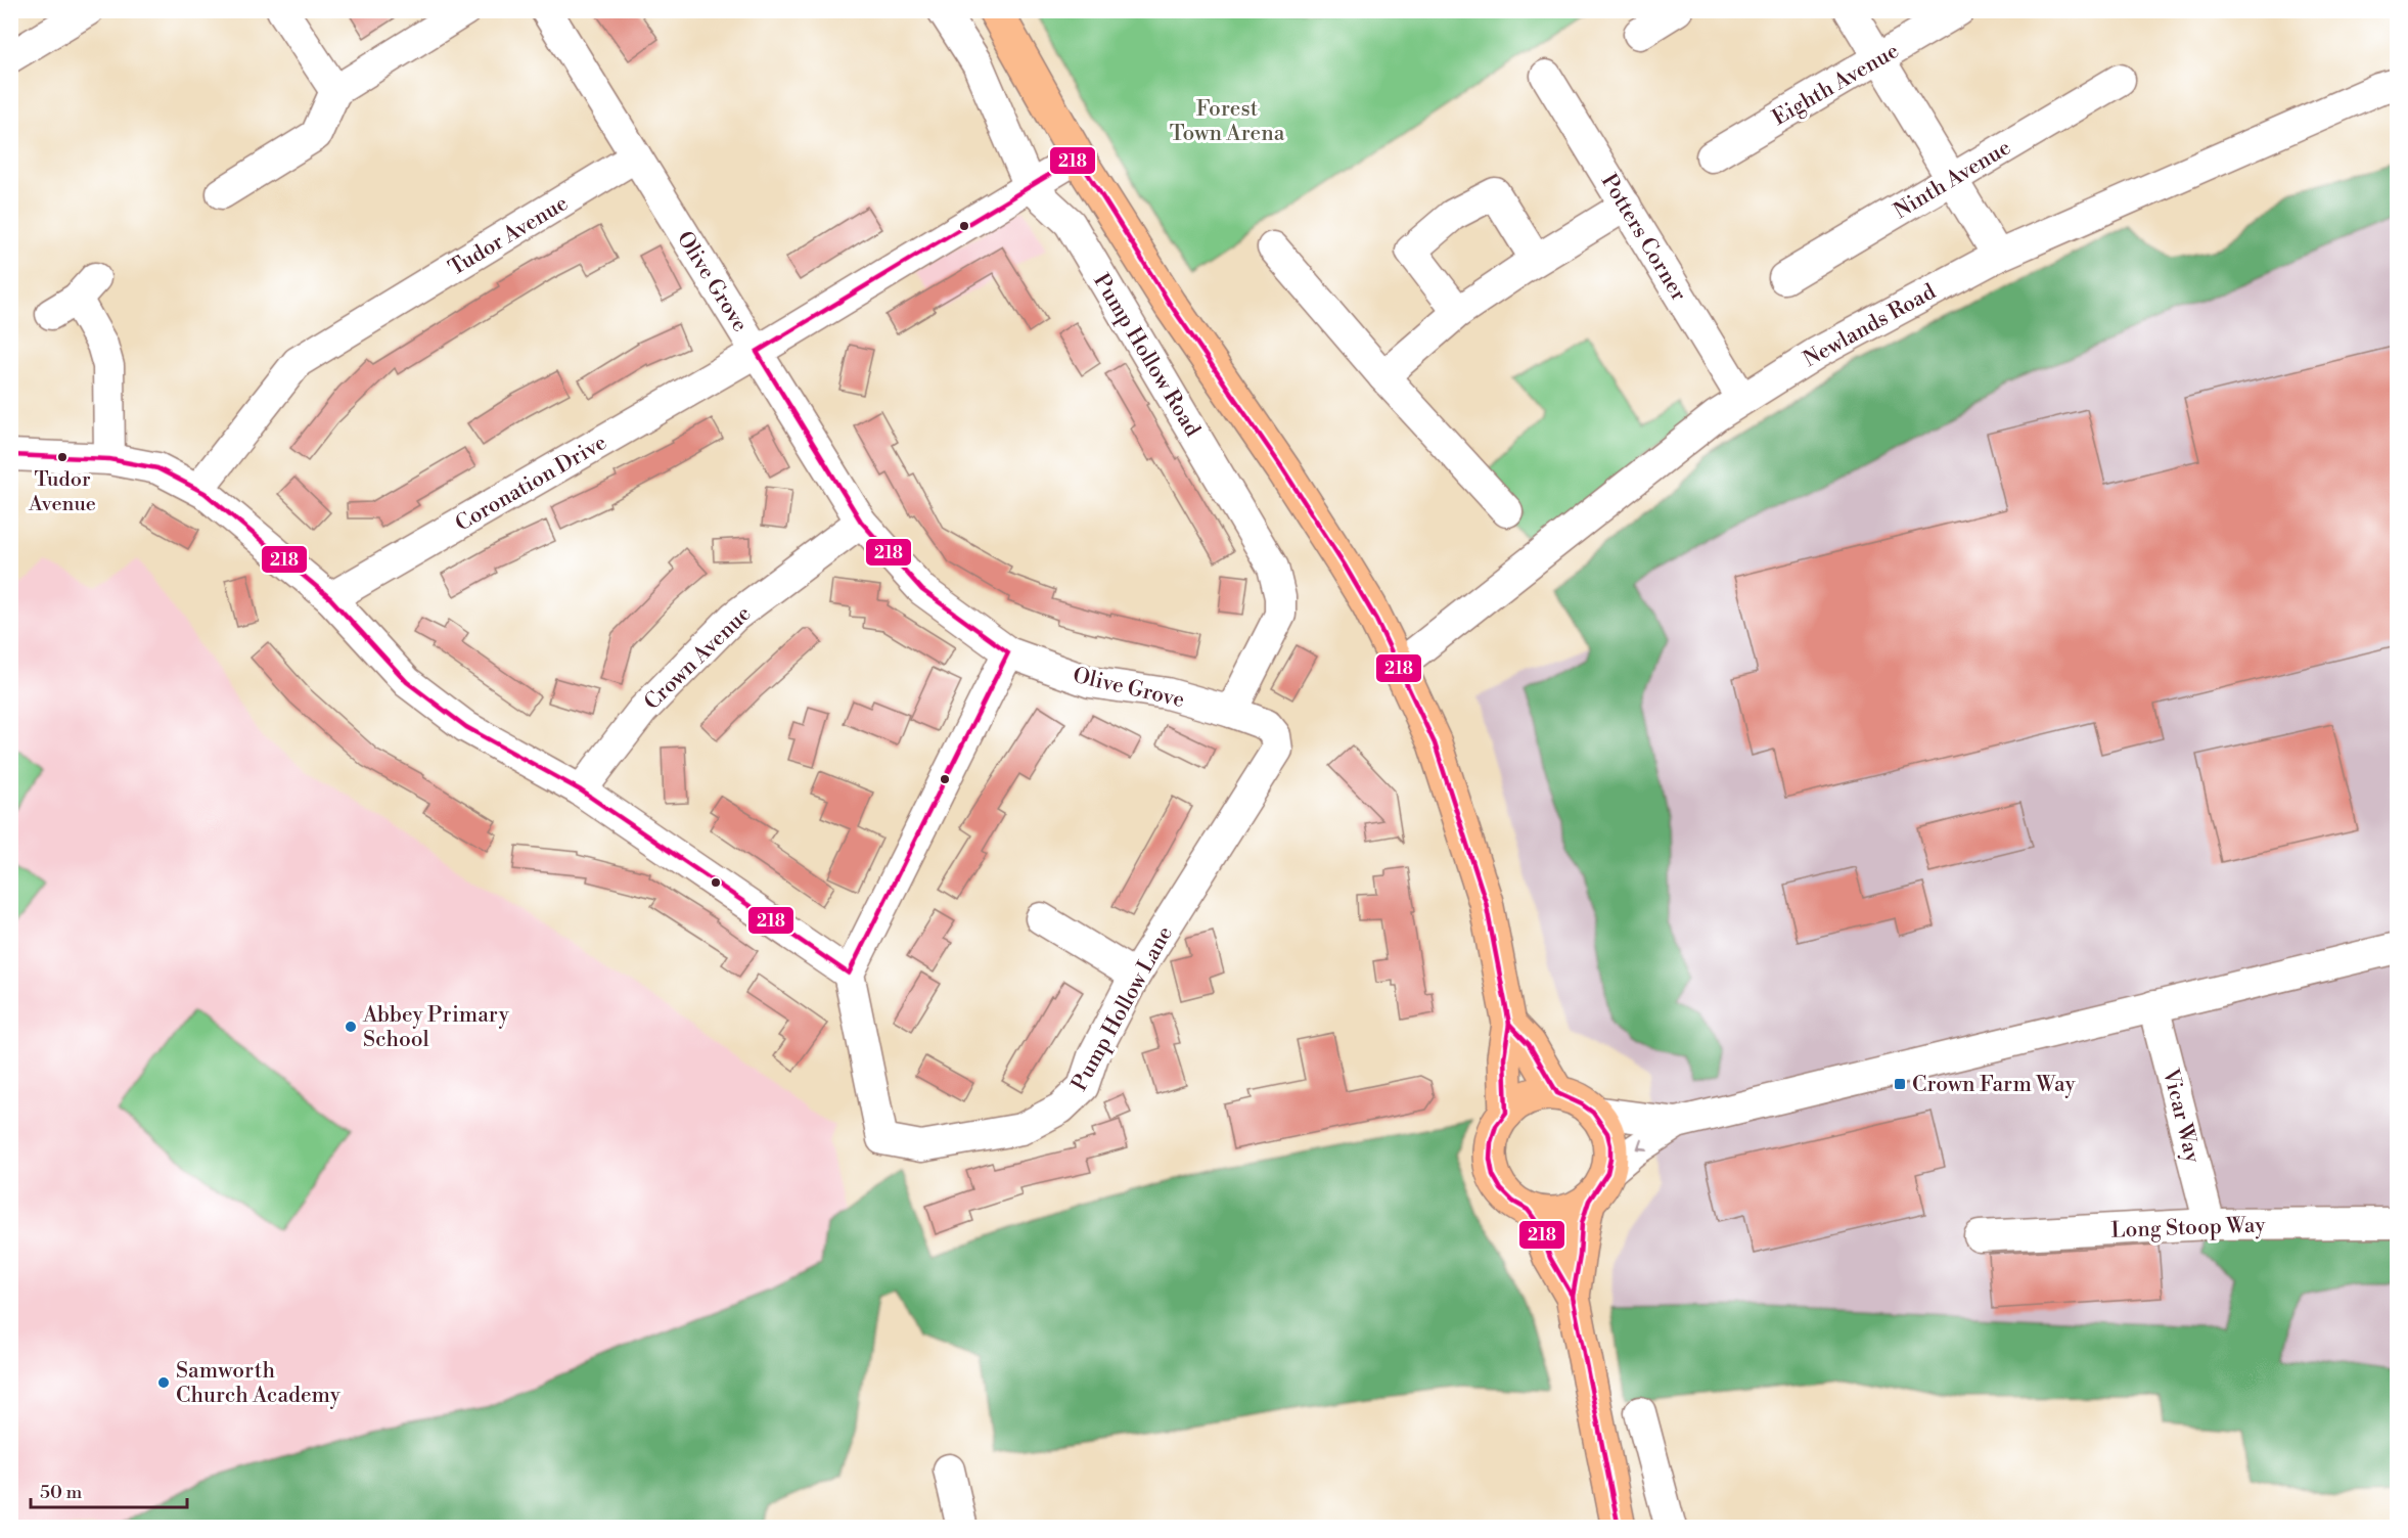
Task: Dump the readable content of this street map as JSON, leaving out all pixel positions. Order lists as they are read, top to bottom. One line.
{"streets":{"main road":["Pump Hollow Road"],"street":["Eighth Avenue","Ninth Avenue","Tudor Avenue","Potters Corner","Olive Grove","Newlands Road","Coronation Drive","Crown Avenue","Pump Hollow Lane","Vicar Way","Long Stoop Way"]},"crossings":[["Tudor Avenue","Olive Grove"],["Potters Corner","Newlands Road"],["Olive Grove","Pump Hollow Road"],["Olive Grove","Coronation Drive"],["Olive Grove","Crown Avenue"],["Olive Grove","Pump Hollow Lane"],["Newlands Road","Pump Hollow Road"],["Pump Hollow Road","Coronation Drive"],["Vicar Way","Long Stoop Way"]],"parks":["Forest Town Arena"],"places":{"other":["Tudor Avenue","Abbey Primary School","Samworth Church Academy"],"transit":["Crown Farm Way"]},"lines":["transit line 218"],"scale_bar":"50 m"}
